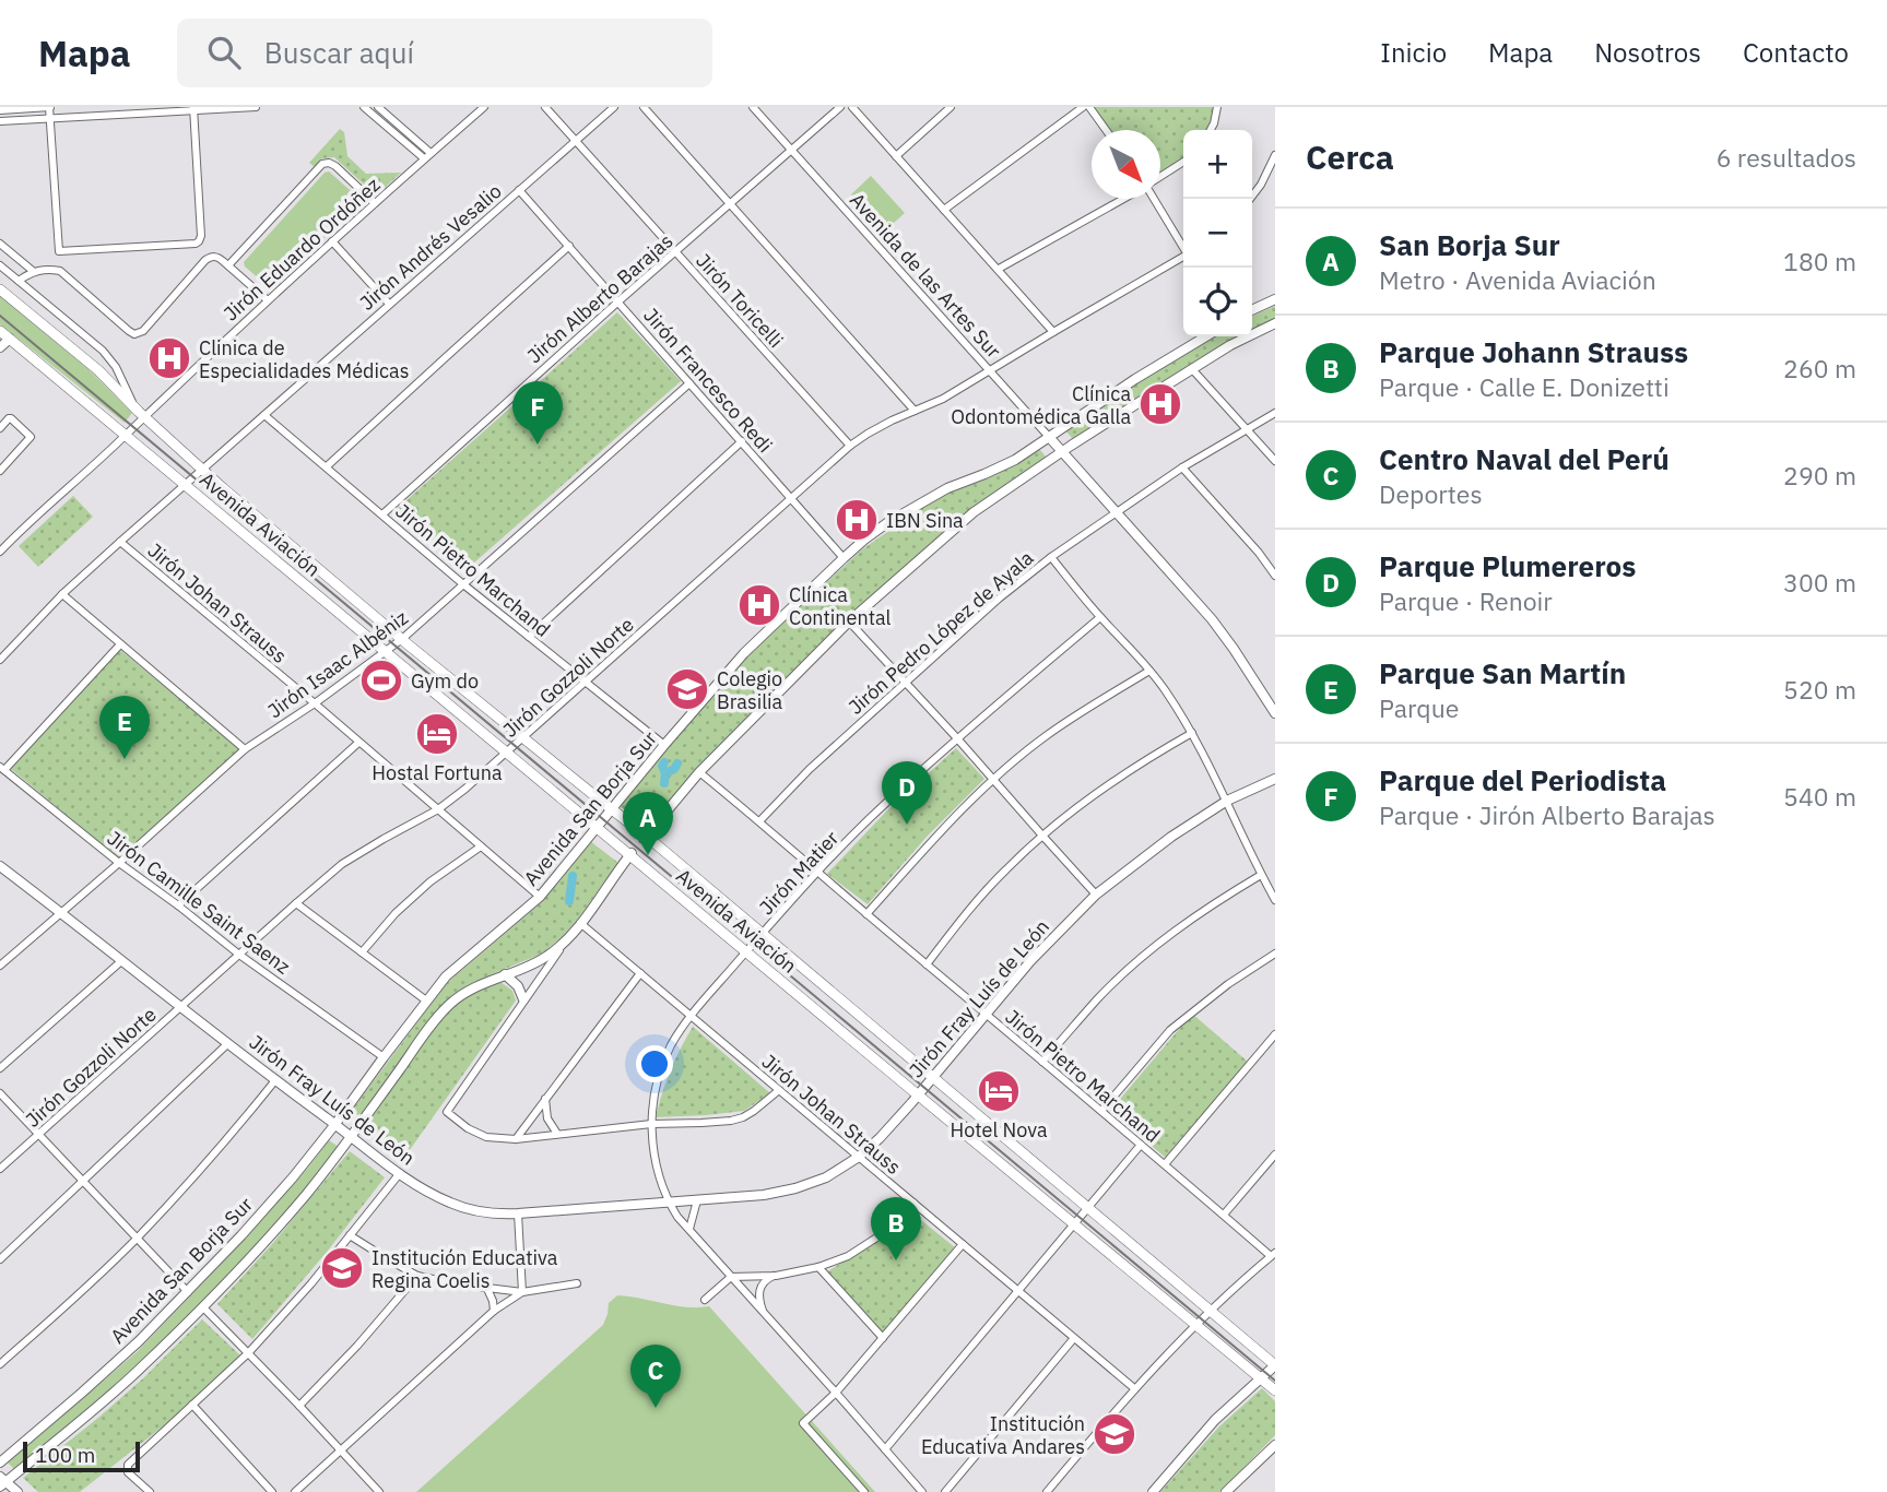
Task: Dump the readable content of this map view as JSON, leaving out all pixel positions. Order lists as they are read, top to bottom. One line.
{"streets":{"main road":["Avenida de las Artes Sur","Avenida Aviación","Avenida San Borja Sur","Jirón Fray Luís de León"],"street":["Jirón Andrés Vesalio","Jirón Eduardo Ordóñez","Jirón Alberto Barajas","Jirón Toricelli","Jirón Francesco Redi","Jirón Pietro Marchand","Jirón Johan Strauss","Jirón Pedro López de Ayala","Jirón Isaac Albéniz","Jirón Gozzoli Norte","Jirón Matier","Jirón Camille Saint Saenz"]},"crossings":[["Jirón Andrés Vesalio","Jirón Toricelli"],["Jirón Andrés Vesalio","Jirón Francesco Redi"],["Jirón Andrés Vesalio","Avenida Aviación"],["Jirón Andrés Vesalio","Jirón Pietro Marchand"],["Jirón Andrés Vesalio","Jirón Johan Strauss"],["Jirón Eduardo Ordóñez","Avenida Aviación"],["Avenida de las Artes Sur","Jirón Alberto Barajas"],["Avenida de las Artes Sur","Jirón Pedro López de Ayala"],["Avenida de las Artes Sur","Jirón Gozzoli Norte"],["Avenida de las Artes Sur","Avenida San Borja Sur"],["Jirón Alberto Barajas","Jirón Toricelli"],["Jirón Alberto Barajas","Jirón Francesco Redi"],["Jirón Alberto Barajas","Jirón Pietro Marchand"],["Jirón Toricelli","Jirón Gozzoli Norte"],["Jirón Francesco Redi","Jirón Isaac Albéniz"],["Jirón Francesco Redi","Jirón Gozzoli Norte"],["Jirón Francesco Redi","Avenida San Borja Sur"],["Avenida Aviación","Jirón Isaac Albéniz"],["Avenida Aviación","Jirón Gozzoli Norte"],["Avenida Aviación","Avenida San Borja Sur"],["Avenida Aviación","Jirón Matier"],["Avenida Aviación","Jirón Fray Luís de León"],["Jirón Pietro Marchand","Jirón Pedro López de Ayala"],["Jirón Pietro Marchand","Jirón Isaac Albéniz"],["Jirón Pietro Marchand","Jirón Gozzoli Norte"],["Jirón Pietro Marchand","Avenida San Borja Sur"],["Jirón Pietro Marchand","Jirón Matier"],["Jirón Pietro Marchand","Jirón Fray Luís de León"],["Jirón Johan Strauss","Jirón Isaac Albéniz"],["Jirón Johan Strauss","Jirón Gozzoli Norte"],["Jirón Johan Strauss","Avenida San Borja Sur"],["Jirón Johan Strauss","Jirón Matier"],["Jirón Johan Strauss","Jirón Fray Luís de León"],["Jirón Isaac Albéniz","Jirón Camille Saint Saenz"],["Jirón Isaac Albéniz","Jirón Fray Luís de León"],["Jirón Gozzoli Norte","Jirón Camille Saint Saenz"],["Jirón Gozzoli Norte","Jirón Fray Luís de León"],["Avenida San Borja Sur","Jirón Camille Saint Saenz"],["Avenida San Borja Sur","Jirón Fray Luís de León"],["Jirón Matier","Jirón Fray Luís de León"]],"places":{"hospital":["Clinica de Especialidades Médicas","Clínica Odontomédica Galla","IBN Sina","Clínica Continental"],"sports":["Gym do"],"school or university":["Colegio Brasilia","Institución Educativa Regina Coelis","Institución Educativa Andares"],"hotel":["Hostal Fortuna","Hotel Nova"]},"scale_bar":"100 m","north":"bottom right","page":{"header":"Mapa","search":"Buscar aquí","nav":["Inicio","Mapa","Nosotros","Contacto"],"heading":["Cerca","6 resultados"],"map_buttons":["+","−"],"list":[{"mark":"A","name":"San Borja Sur","note":"Metro · Avenida Aviación","value":"180 m"},{"mark":"B","name":"Parque Johann Strauss","note":"Parque · Calle E. Donizetti","value":"260 m"},{"mark":"C","name":"Centro Naval del Perú","note":"Deportes","value":"290 m"},{"mark":"D","name":"Parque Plumereros","note":"Parque · Renoir","value":"300 m"},{"mark":"E","name":"Parque San Martín","note":"Parque","value":"520 m"},{"mark":"F","name":"Parque del Periodista","note":"Parque · Jirón Alberto Barajas","value":"540 m"}],"pins":["F","E","D","A","B","C"],"scale":"100 m"}}
